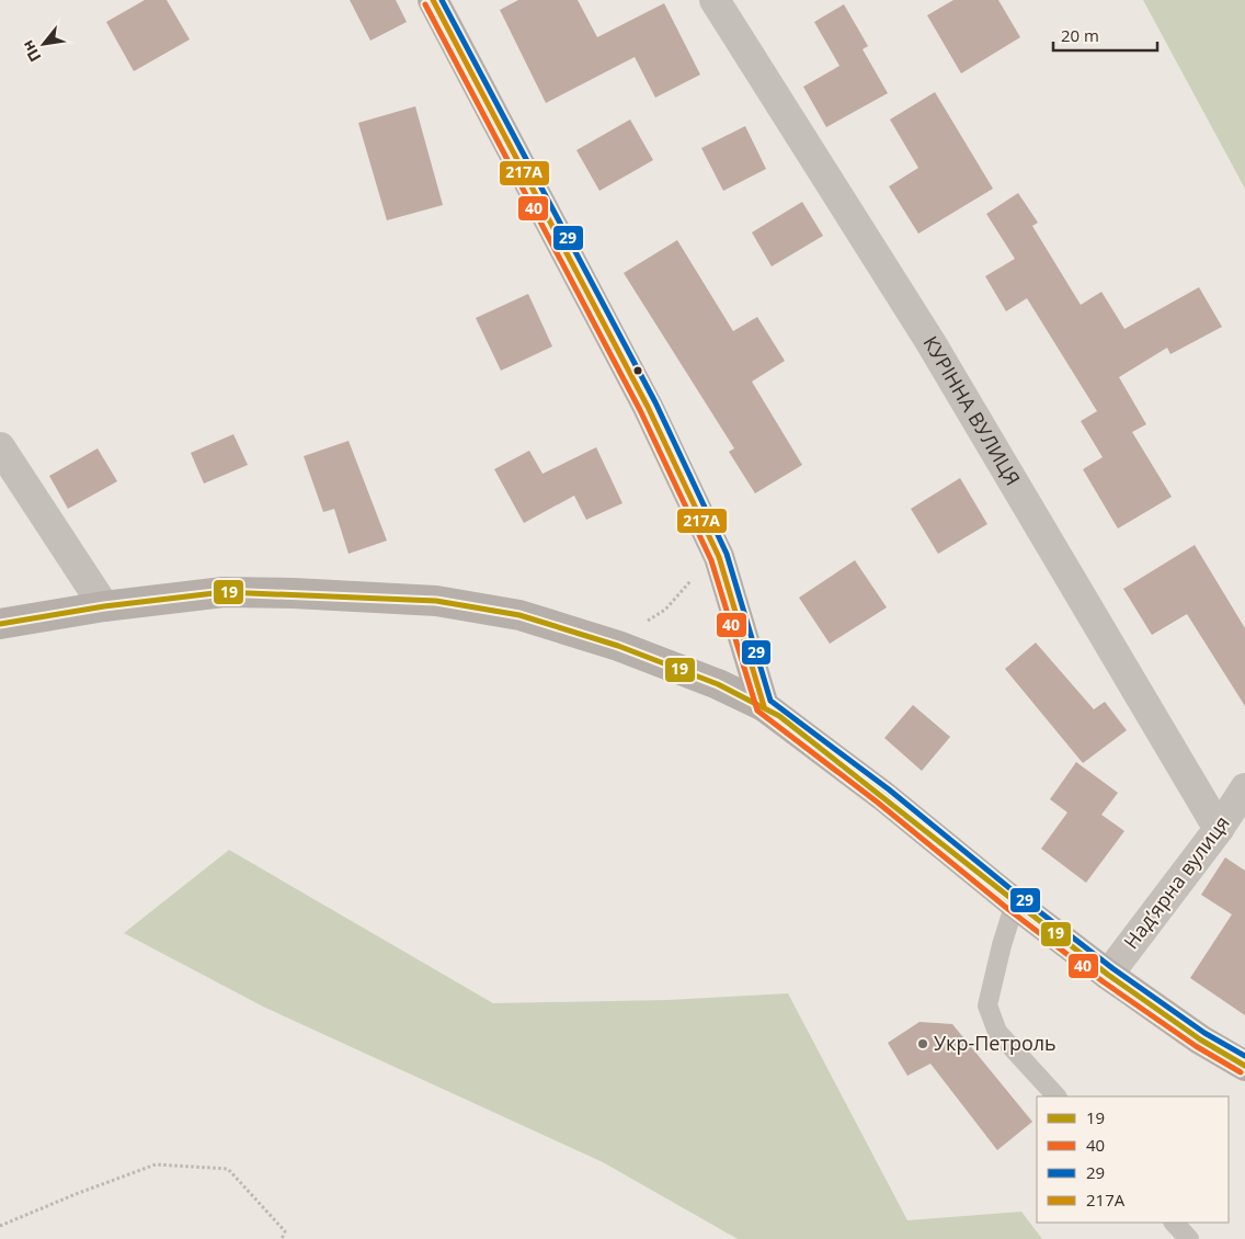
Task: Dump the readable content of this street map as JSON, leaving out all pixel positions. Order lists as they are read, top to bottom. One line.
{"streets":{"street":["КУРІННА ВУЛИЦЯ","Надʼярна вулиця"]},"crossings":[["КУРІННА ВУЛИЦЯ","Надʼярна вулиця"]],"places":["Укр-Петроль"],"lines":["transit line 29","transit line 217A","transit line 40","transit line 19"],"legend":["19","40","29","217A"],"scale_bar":"20 m","north":"bottom left"}
